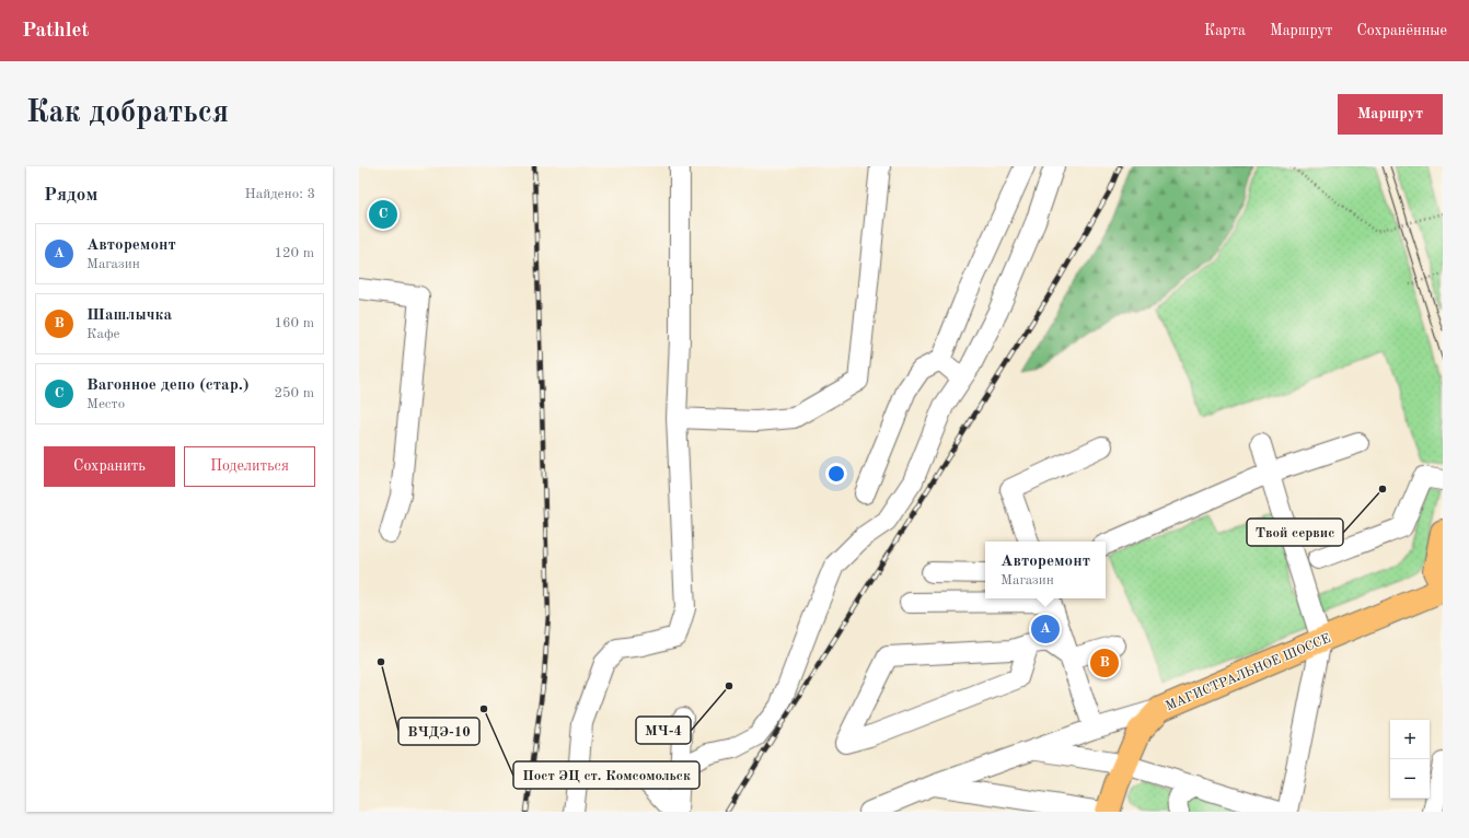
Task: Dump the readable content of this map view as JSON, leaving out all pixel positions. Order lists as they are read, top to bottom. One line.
{"streets":{"main road":["МАГИСТРАЛЬНОЕ ШОССЕ"]},"places":["Твой сервис","ВЧДЭ-10","МЧ-4","Пост ЭЦ ст. Комсомольск"],"page":{"header":"Pathlet","nav":["Карта","Маршрут","Сохранённые"],"buttons":["Маршрут",["Сохранить","Поделиться"]],"title":"Как добраться","heading":["Рядом","Найдено: 3"],"pins":["C","A","B"],"list":[{"mark":"A","name":"Авторемонт","note":"Магазин","value":"120 m"},{"mark":"B","name":"Шашлычка","note":"Кафе","value":"160 m"},{"mark":"C","name":"Вагонное депо (стар.)","note":"Место","value":"250 m"}],"popup":["Авторемонт","Магазин"],"map_buttons":["+","−"]}}
